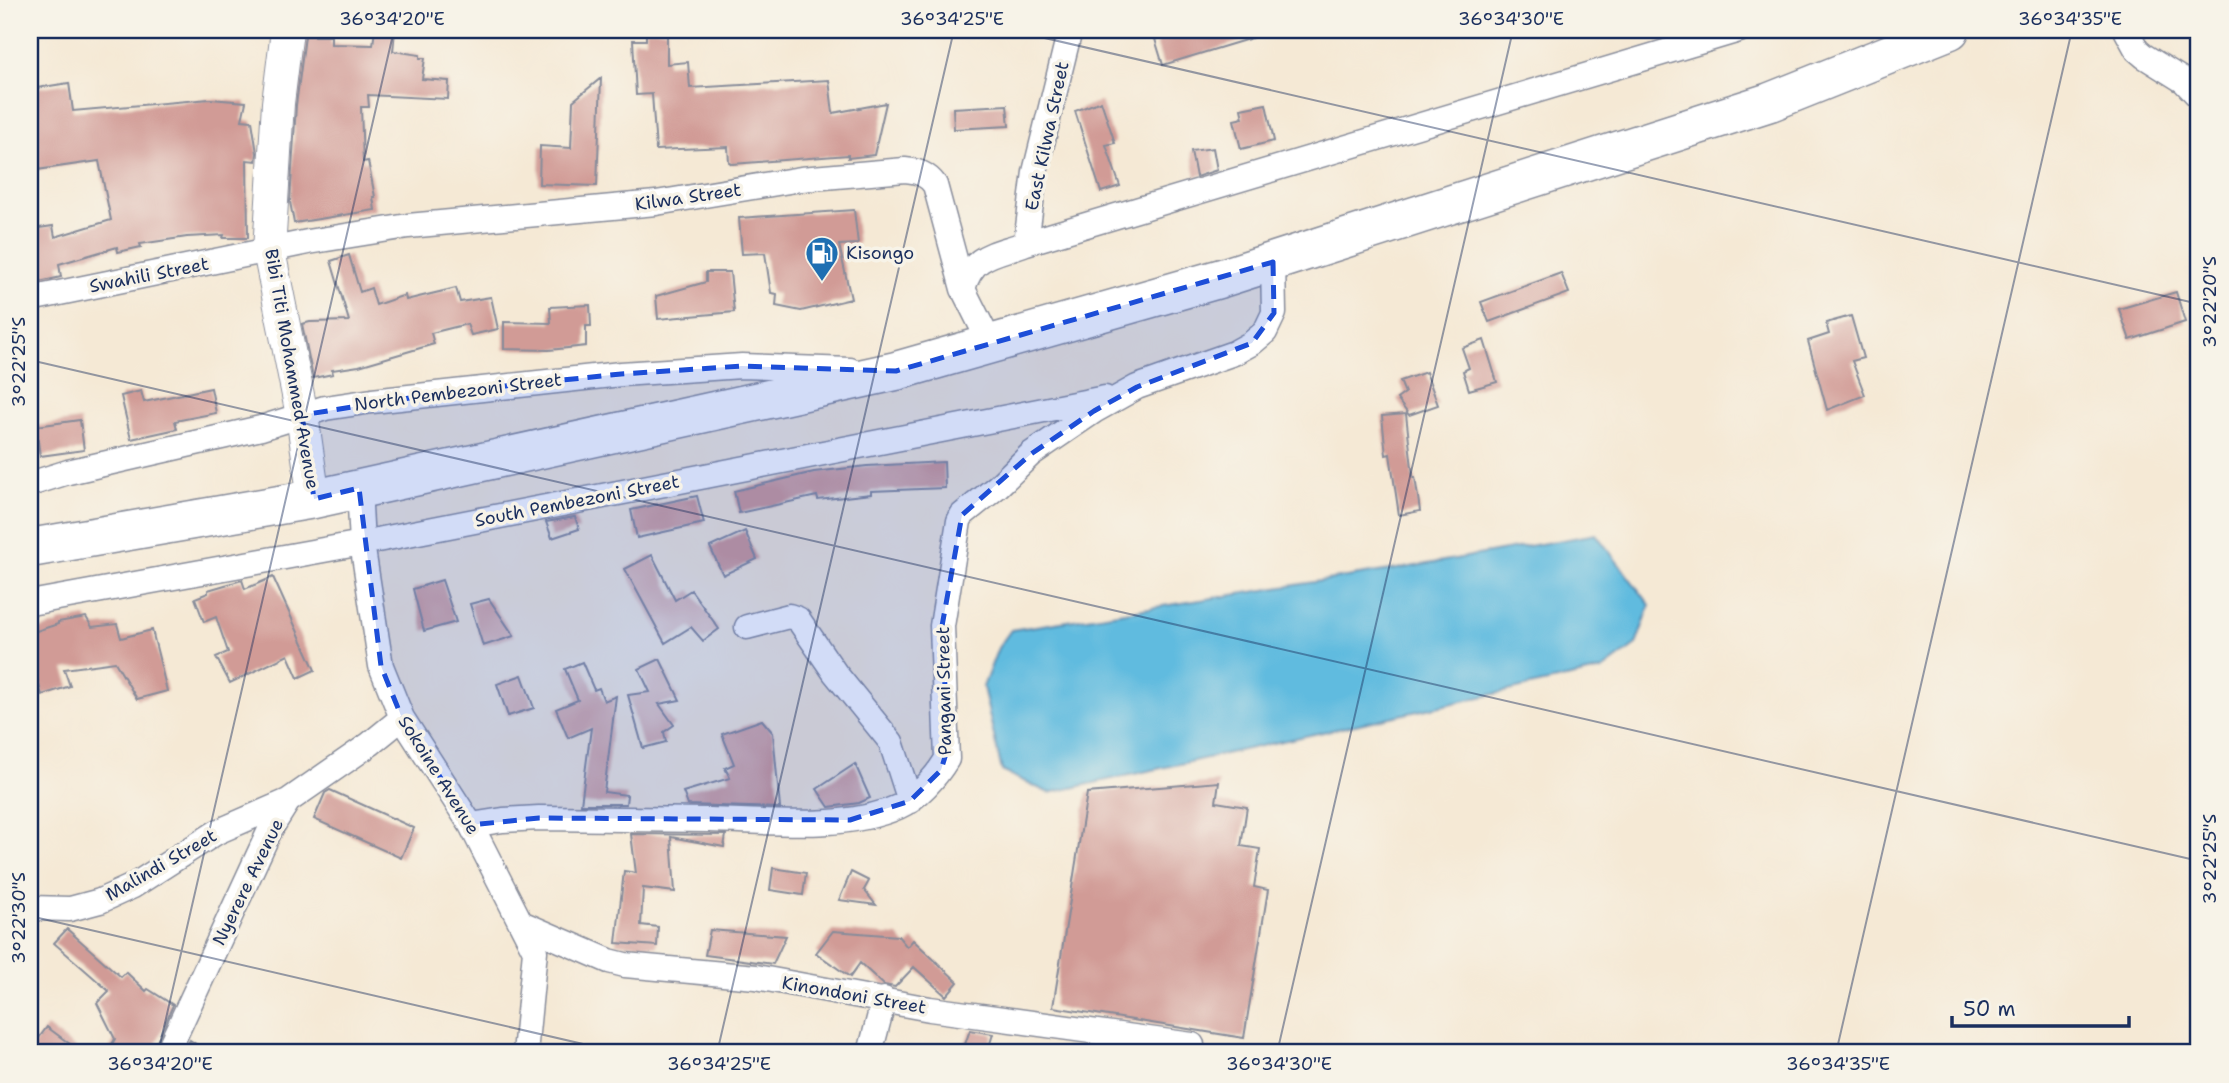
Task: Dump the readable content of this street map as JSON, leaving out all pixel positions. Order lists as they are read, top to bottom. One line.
{"streets":{"street":["East Kilwa Street","Kilwa Street","Swahili Street","Bibi Titi Mohammed Avenue","North Pembezoni Street","South Pembezoni Street","Pangani Street","Sokoine Avenue","Malindi Street","Nyerere Avenue","Kinondoni Street"]},"crossings":[["Kilwa Street","Swahili Street"],["Kilwa Street","Bibi Titi Mohammed Avenue"],["Swahili Street","Bibi Titi Mohammed Avenue"],["Bibi Titi Mohammed Avenue","North Pembezoni Street"],["South Pembezoni Street","Pangani Street"],["South Pembezoni Street","Sokoine Avenue"],["Pangani Street","Sokoine Avenue"],["Sokoine Avenue","Nyerere Avenue"],["Sokoine Avenue","Kinondoni Street"],["Malindi Street","Nyerere Avenue"]],"places":{"fuel station":["Kisongo"]},"scale_bar":"50 m","coordinates":["36°34'20\"E","36°34'25\"E","36°34'30\"E","36°34'35\"E","3°22'20\"S","3°22'25\"S","3°22'30\"S"]}
